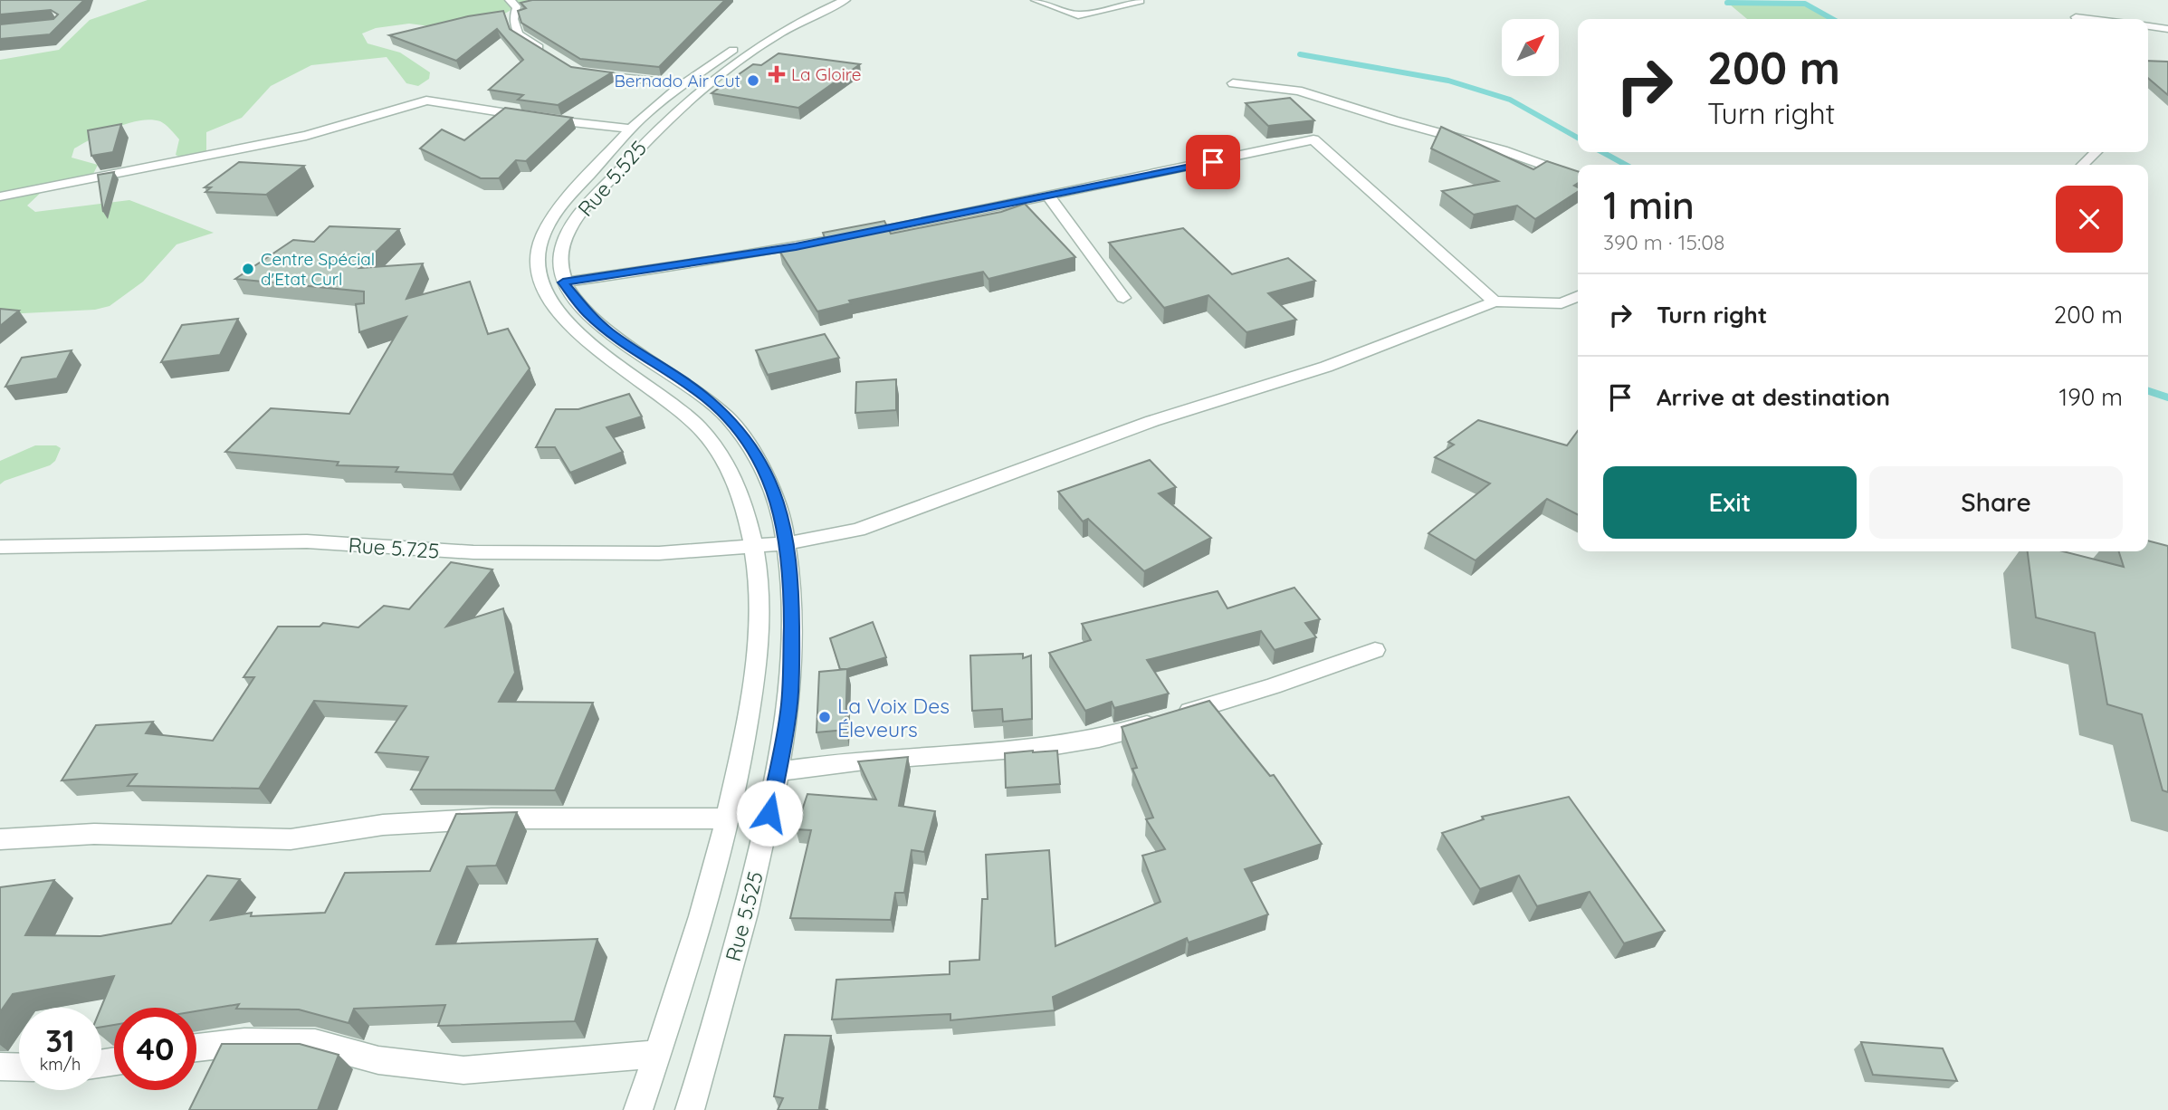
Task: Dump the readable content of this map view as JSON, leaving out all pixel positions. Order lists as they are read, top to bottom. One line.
{"streets":{"street":["Rue 5.525","Rue 5.725"]},"crossings":[["Rue 5.525","Rue 5.725"]],"places":{"health":["La Gloire"],"other":["Bernado Air Cut","Centre Spécial d'Etat Curl","La Voix Des Éleveurs"]},"north":"top right","page":{"turn":["200 m","Turn right"],"heading":["1 min","390 m · 15:08"],"list":[{"name":"Turn right","value":"200 m"},{"name":"Arrive at destination","value":"190 m"}],"buttons":["Exit","Share"],"speed":"31 km/h","limit":"40"}}
